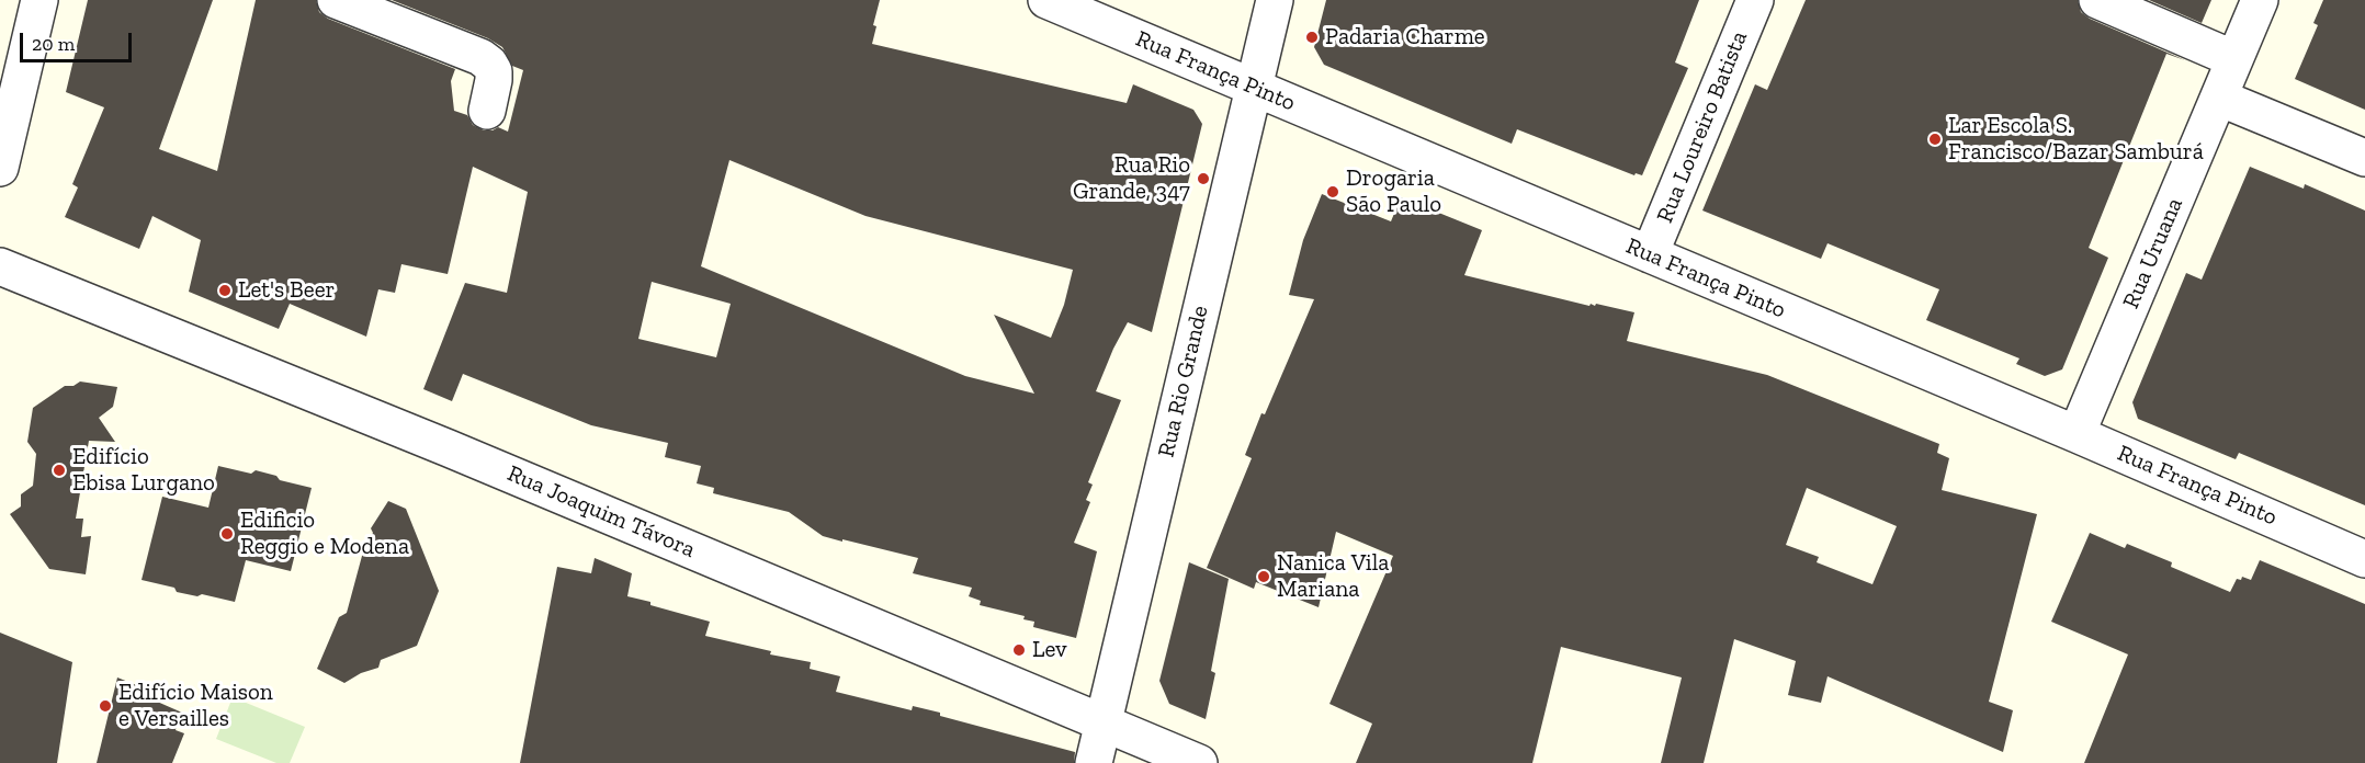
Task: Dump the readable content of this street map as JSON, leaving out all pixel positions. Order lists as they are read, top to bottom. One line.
{"streets":{"street":["Rua França Pinto","Rua Loureiro Batista","Rua Uruana","Rua Rio Grande","Rua Joaquim Távora"]},"crossings":[["Rua França Pinto","Rua Loureiro Batista"],["Rua França Pinto","Rua Uruana"],["Rua França Pinto","Rua Rio Grande"],["Rua Rio Grande","Rua Joaquim Távora"]],"places":["Padaria Charme","Lar Escola S. Francisco/Bazar Samburá","Rua Rio Grande, 347","Drogaria São Paulo","Let's Beer","Edifício Ebisa Lurgano","Edificio Reggio e Modena","Nanica Vila Mariana","Lev","Edifício Maison e Versailles"],"scale_bar":"20 m"}
